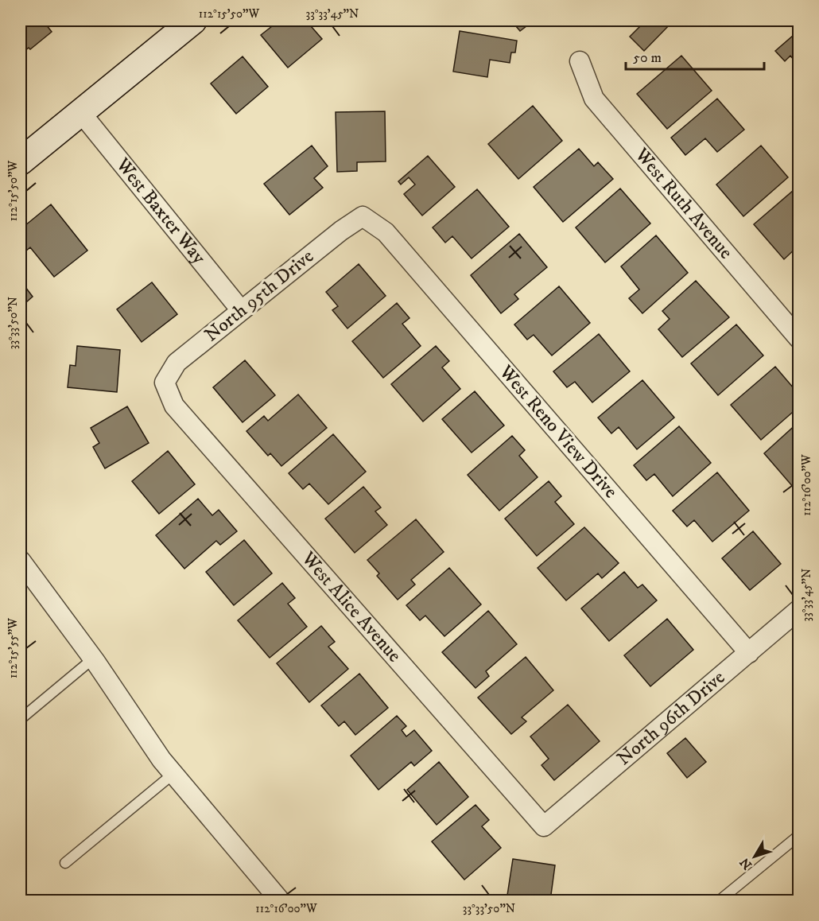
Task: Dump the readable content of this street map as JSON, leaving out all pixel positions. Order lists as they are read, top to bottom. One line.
{"streets":{"street":["West Ruth Avenue","West Baxter Way","North 95th Drive","West Reno View Drive","West Alice Avenue","North 96th Drive"]},"crossings":[["West Baxter Way","North 95th Drive"],["North 95th Drive","West Reno View Drive"],["North 95th Drive","West Alice Avenue"],["West Reno View Drive","North 96th Drive"],["West Alice Avenue","North 96th Drive"]],"scale_bar":"50 m","north":"bottom left","coordinates":["112°15'50\"W","33°33'45\"N","33°33'50\"N","112°16'00\"W","112°15'55\"W"]}
